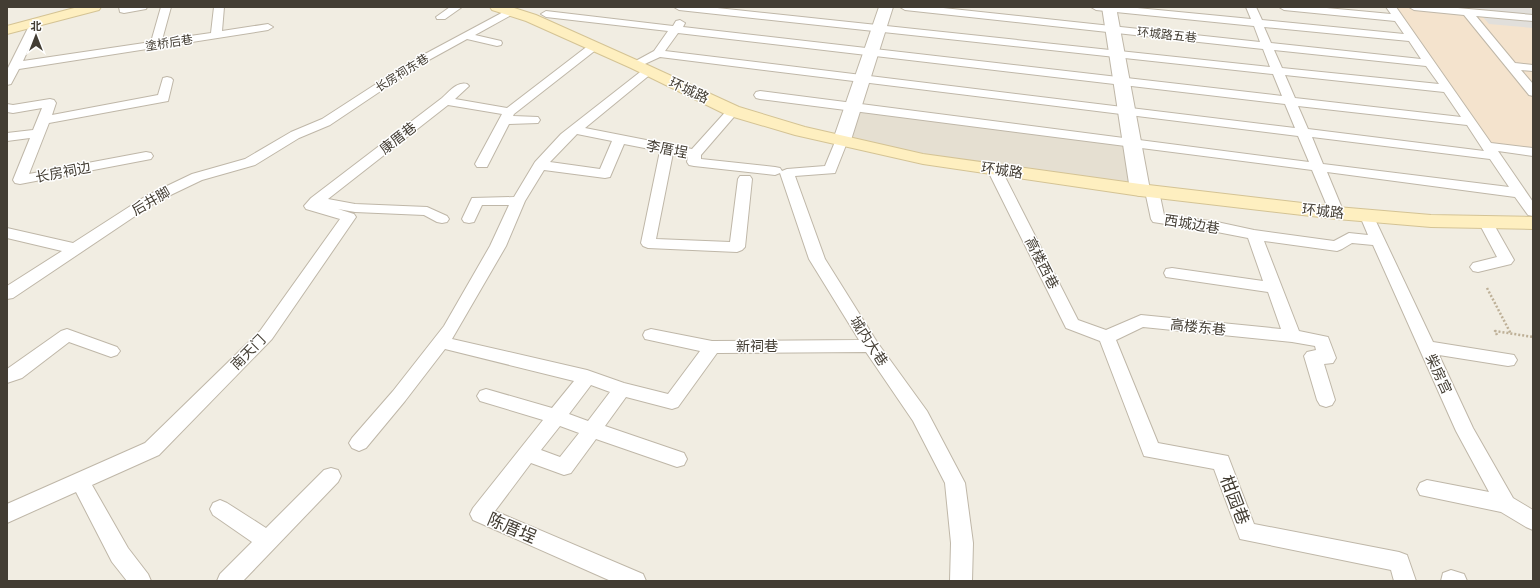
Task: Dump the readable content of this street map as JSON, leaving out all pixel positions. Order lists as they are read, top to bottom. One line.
{"streets":{"main road":["环城路"],"lane":["环城路五巷","塗桥后巷","长房祠东巷","康厝巷","李厝埕","长房祠边","后井脚","西城边巷","高楼西巷","高楼东巷","城内大巷","新祠巷","南天门","柴房宫","柑园巷","陈厝埕"]},"crossings":[["长房祠东巷","环城路"],["长房祠东巷","后井脚"],["环城路","西城边巷"],["环城路","高楼西巷"],["环城路","城内大巷"],["环城路","柴房宫"],["康厝巷","南天门"],["高楼西巷","高楼东巷"],["高楼西巷","柑园巷"],["高楼东巷","柑园巷"],["城内大巷","新祠巷"]],"north":"top"}
